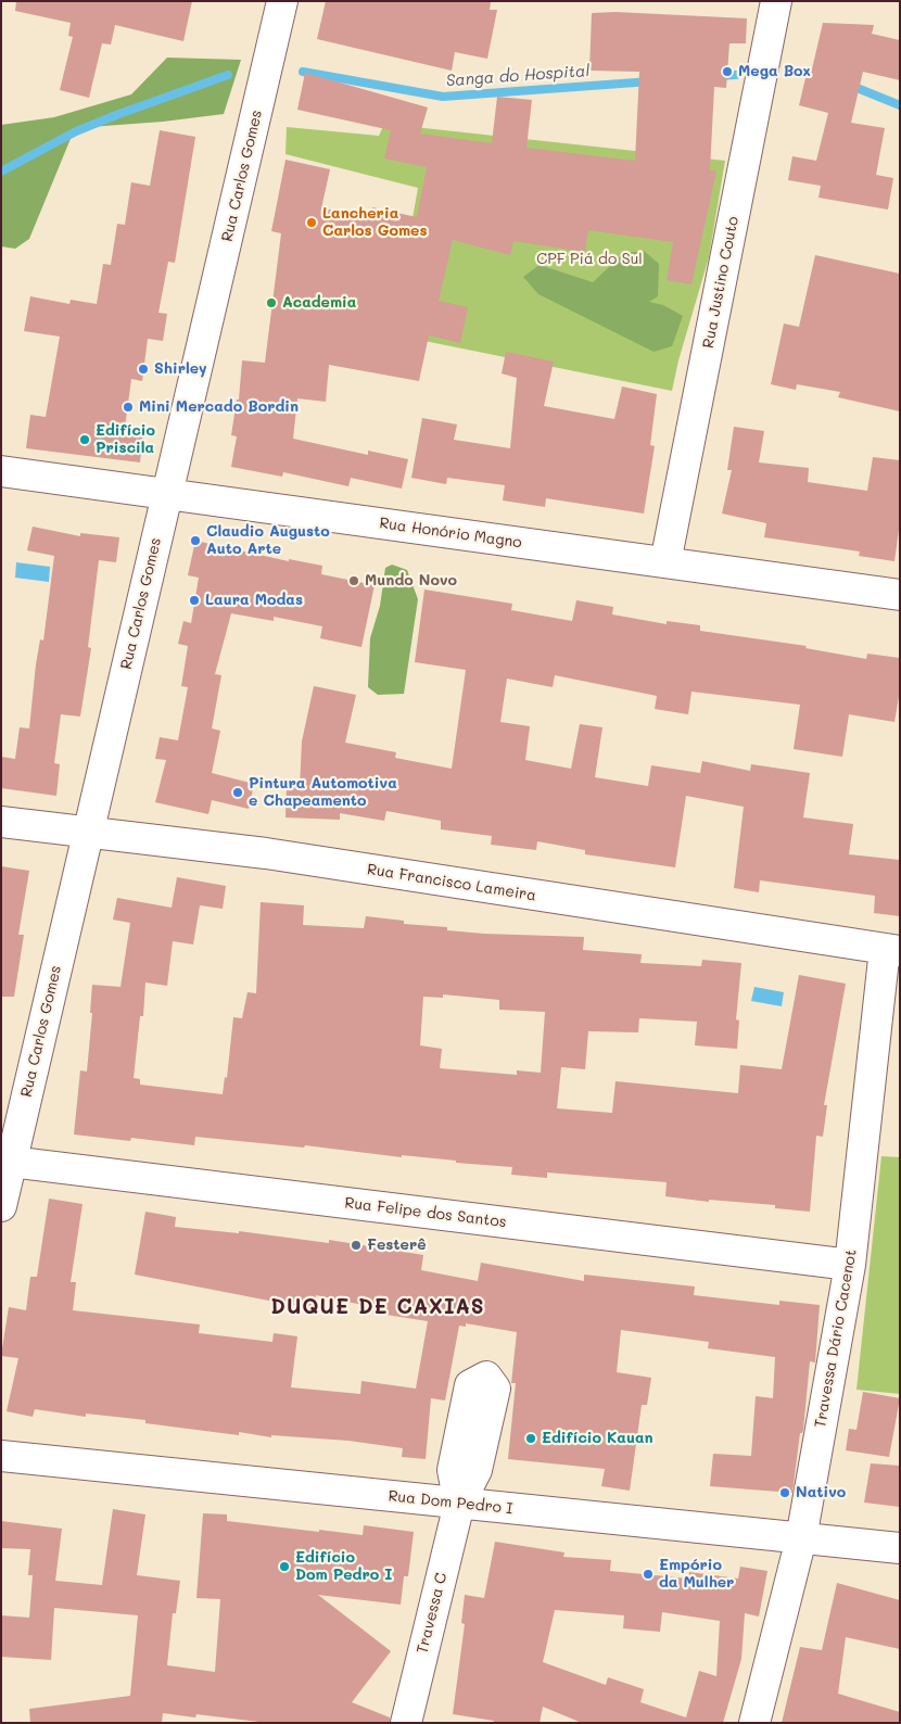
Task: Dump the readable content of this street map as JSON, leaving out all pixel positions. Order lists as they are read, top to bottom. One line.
{"streets":{"street":["Rua Carlos Gomes","Rua Justino Couto","Rua Honório Magno","Rua Francisco Lameira","Rua Felipe dos Santos","Travessa Dário Cacenot","Rua Dom Pedro I","Travessa C"]},"crossings":[["Rua Carlos Gomes","Rua Honório Magno"],["Rua Carlos Gomes","Rua Francisco Lameira"],["Rua Carlos Gomes","Rua Felipe dos Santos"],["Rua Justino Couto","Rua Honório Magno"],["Rua Francisco Lameira","Travessa Dário Cacenot"],["Rua Felipe dos Santos","Travessa Dário Cacenot"],["Travessa Dário Cacenot","Rua Dom Pedro I"],["Rua Dom Pedro I","Travessa C"]],"districts":["DUQUE DE CAXIAS"],"water":["Sanga do Hospital"],"parks":["CPF Piá do Sul"],"places":["Mega Box","Lancheria Carlos Gomes","Academia","Shirley","Mini Mercado Bordin","Edifício Priscila","Claudio Augusto Auto Arte","Mundo Novo","Laura Modas","Pintura Automotiva e Chapeamento","Festerê","Edifício Kauan","Nativo","Edifício Dom Pedro I","Empório da Mulher"]}
